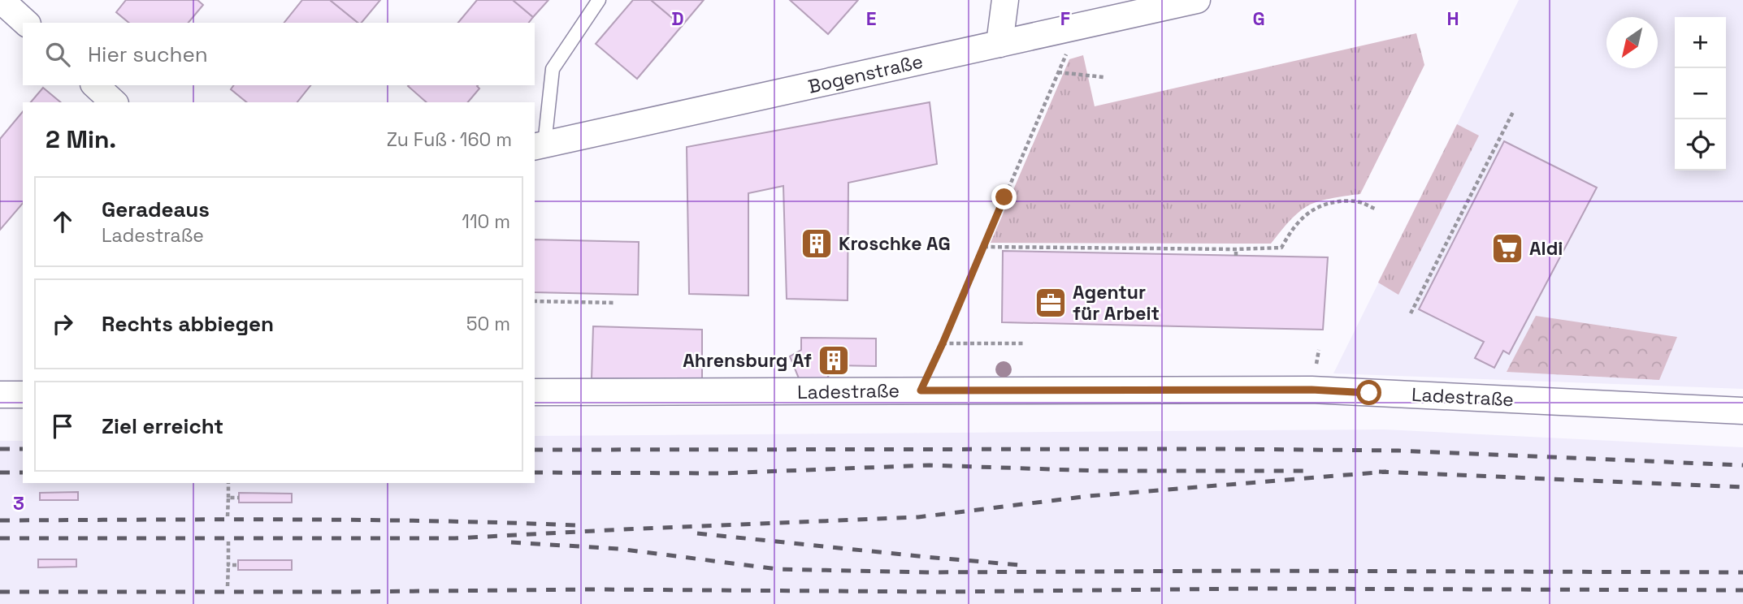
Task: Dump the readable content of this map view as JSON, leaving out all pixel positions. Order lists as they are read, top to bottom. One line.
{"streets":{"street":["Bogenstraße","Ladestraße"]},"places":{"building":["Kroschke AG","Ahrensburg Af"],"supermarket":["Aldi"],"office":["Agentur für Arbeit"]},"north":"bottom left","page":{"map_buttons":["+","−"],"search":"Hier suchen","heading":["2 Min.","Zu Fuß · 160 m"],"list":[["Geradeaus","Ladestraße","110 m"],["Rechts abbiegen","50 m"],"Ziel erreicht"]},"grid":{"columns":["D","E","F","G","H"],"rows":["3"]}}
